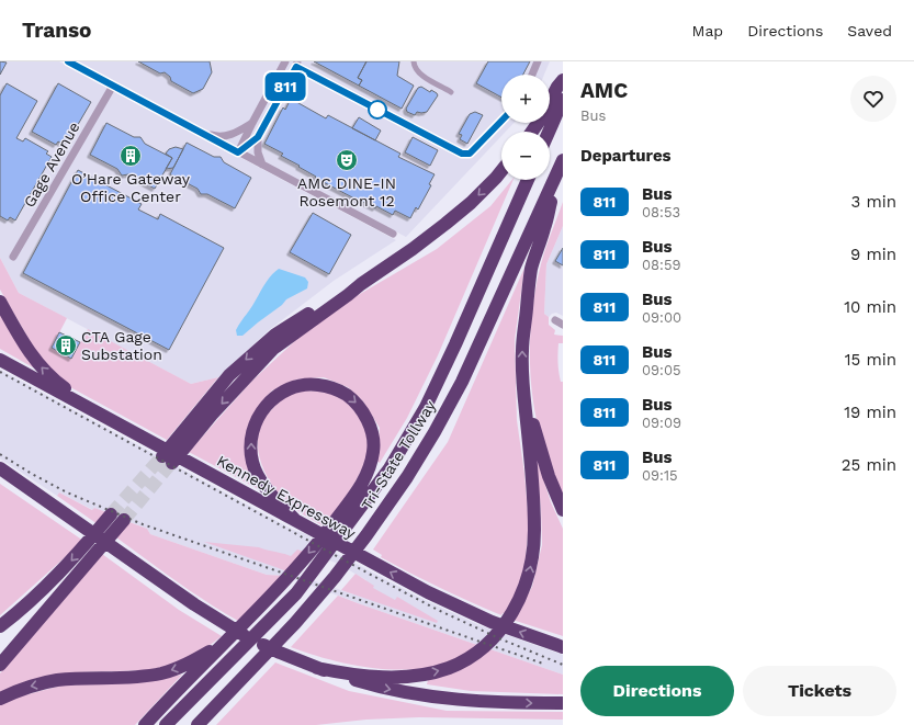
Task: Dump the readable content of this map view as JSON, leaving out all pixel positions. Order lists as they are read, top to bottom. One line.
{"streets":{"highway":["Tri-State Tollway","Kennedy Expressway"],"street":["Gage Avenue"]},"places":{"building":["O’Hare Gateway Office Center","CTA Gage Substation"],"theatre":["AMC DINE-IN Rosemont 12"]},"lines":["bus line 811"],"page":{"header":"Transo","nav":["Map","Directions","Saved"],"on_map":"811","heading":[["AMC","Bus"],"Departures"],"map_buttons":["+","−"],"list":[{"mark":"811","name":"Bus","note":"08:53","value":"3 min"},{"mark":"811","name":"Bus","note":"08:59","value":"9 min"},{"mark":"811","name":"Bus","note":"09:00","value":"10 min"},{"mark":"811","name":"Bus","note":"09:05","value":"15 min"},{"mark":"811","name":"Bus","note":"09:09","value":"19 min"},{"mark":"811","name":"Bus","note":"09:15","value":"25 min"}],"buttons":["Directions","Tickets"]}}
